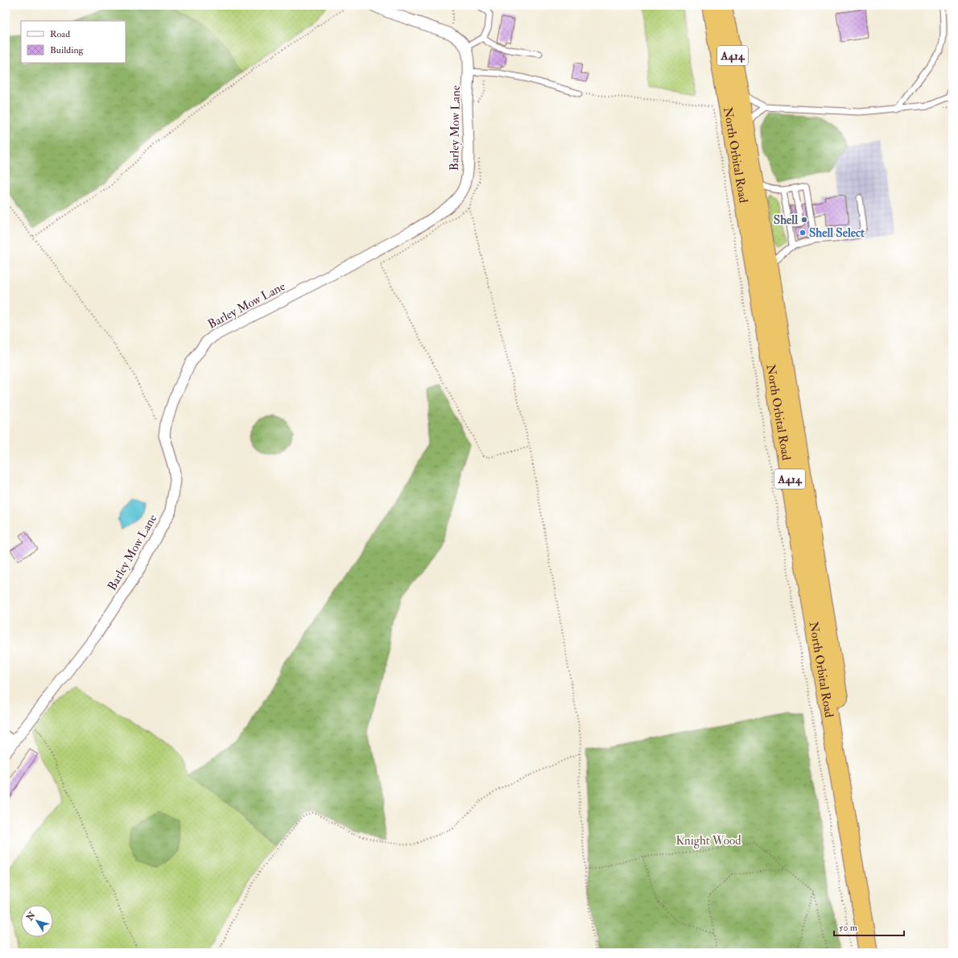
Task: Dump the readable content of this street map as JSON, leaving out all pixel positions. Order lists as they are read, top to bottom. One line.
{"streets":{"highway":["A414","North Orbital Road"],"street":["Barley Mow Lane"]},"parks":["Knight Wood"],"places":["Shell","Shell Select"],"legend":["Road","Building"],"scale_bar":"50 m","north":"top left"}
